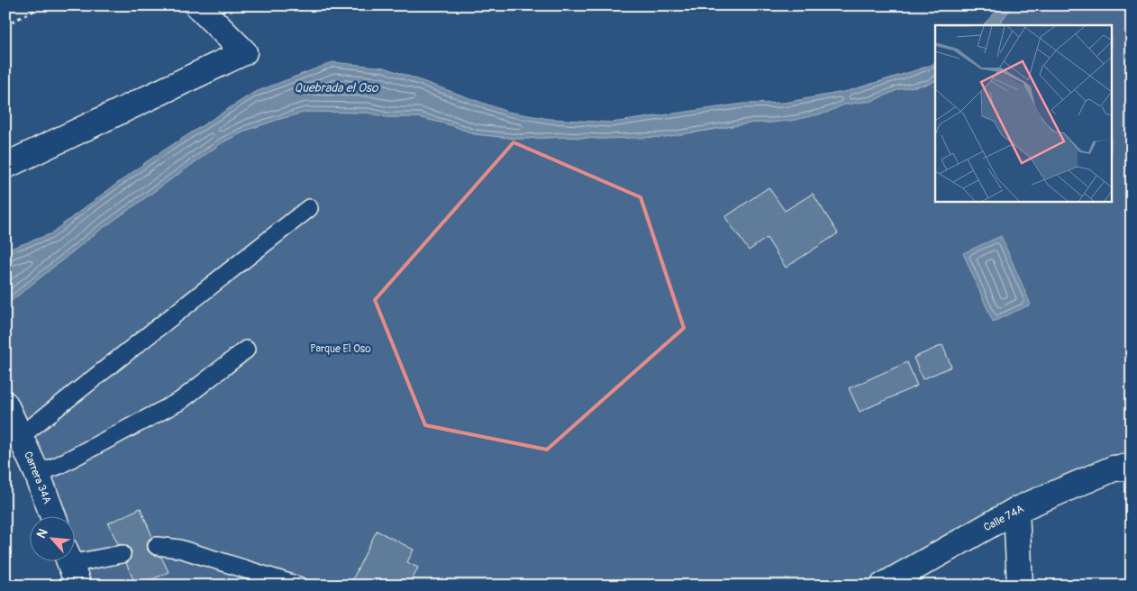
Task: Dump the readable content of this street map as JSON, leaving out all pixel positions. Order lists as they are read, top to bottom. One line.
{"streets":{"street":["Carrera 34A","Calle 74A"]},"water":["Quebrada el Oso"],"parks":["Parque El Oso"],"north":"top left"}
